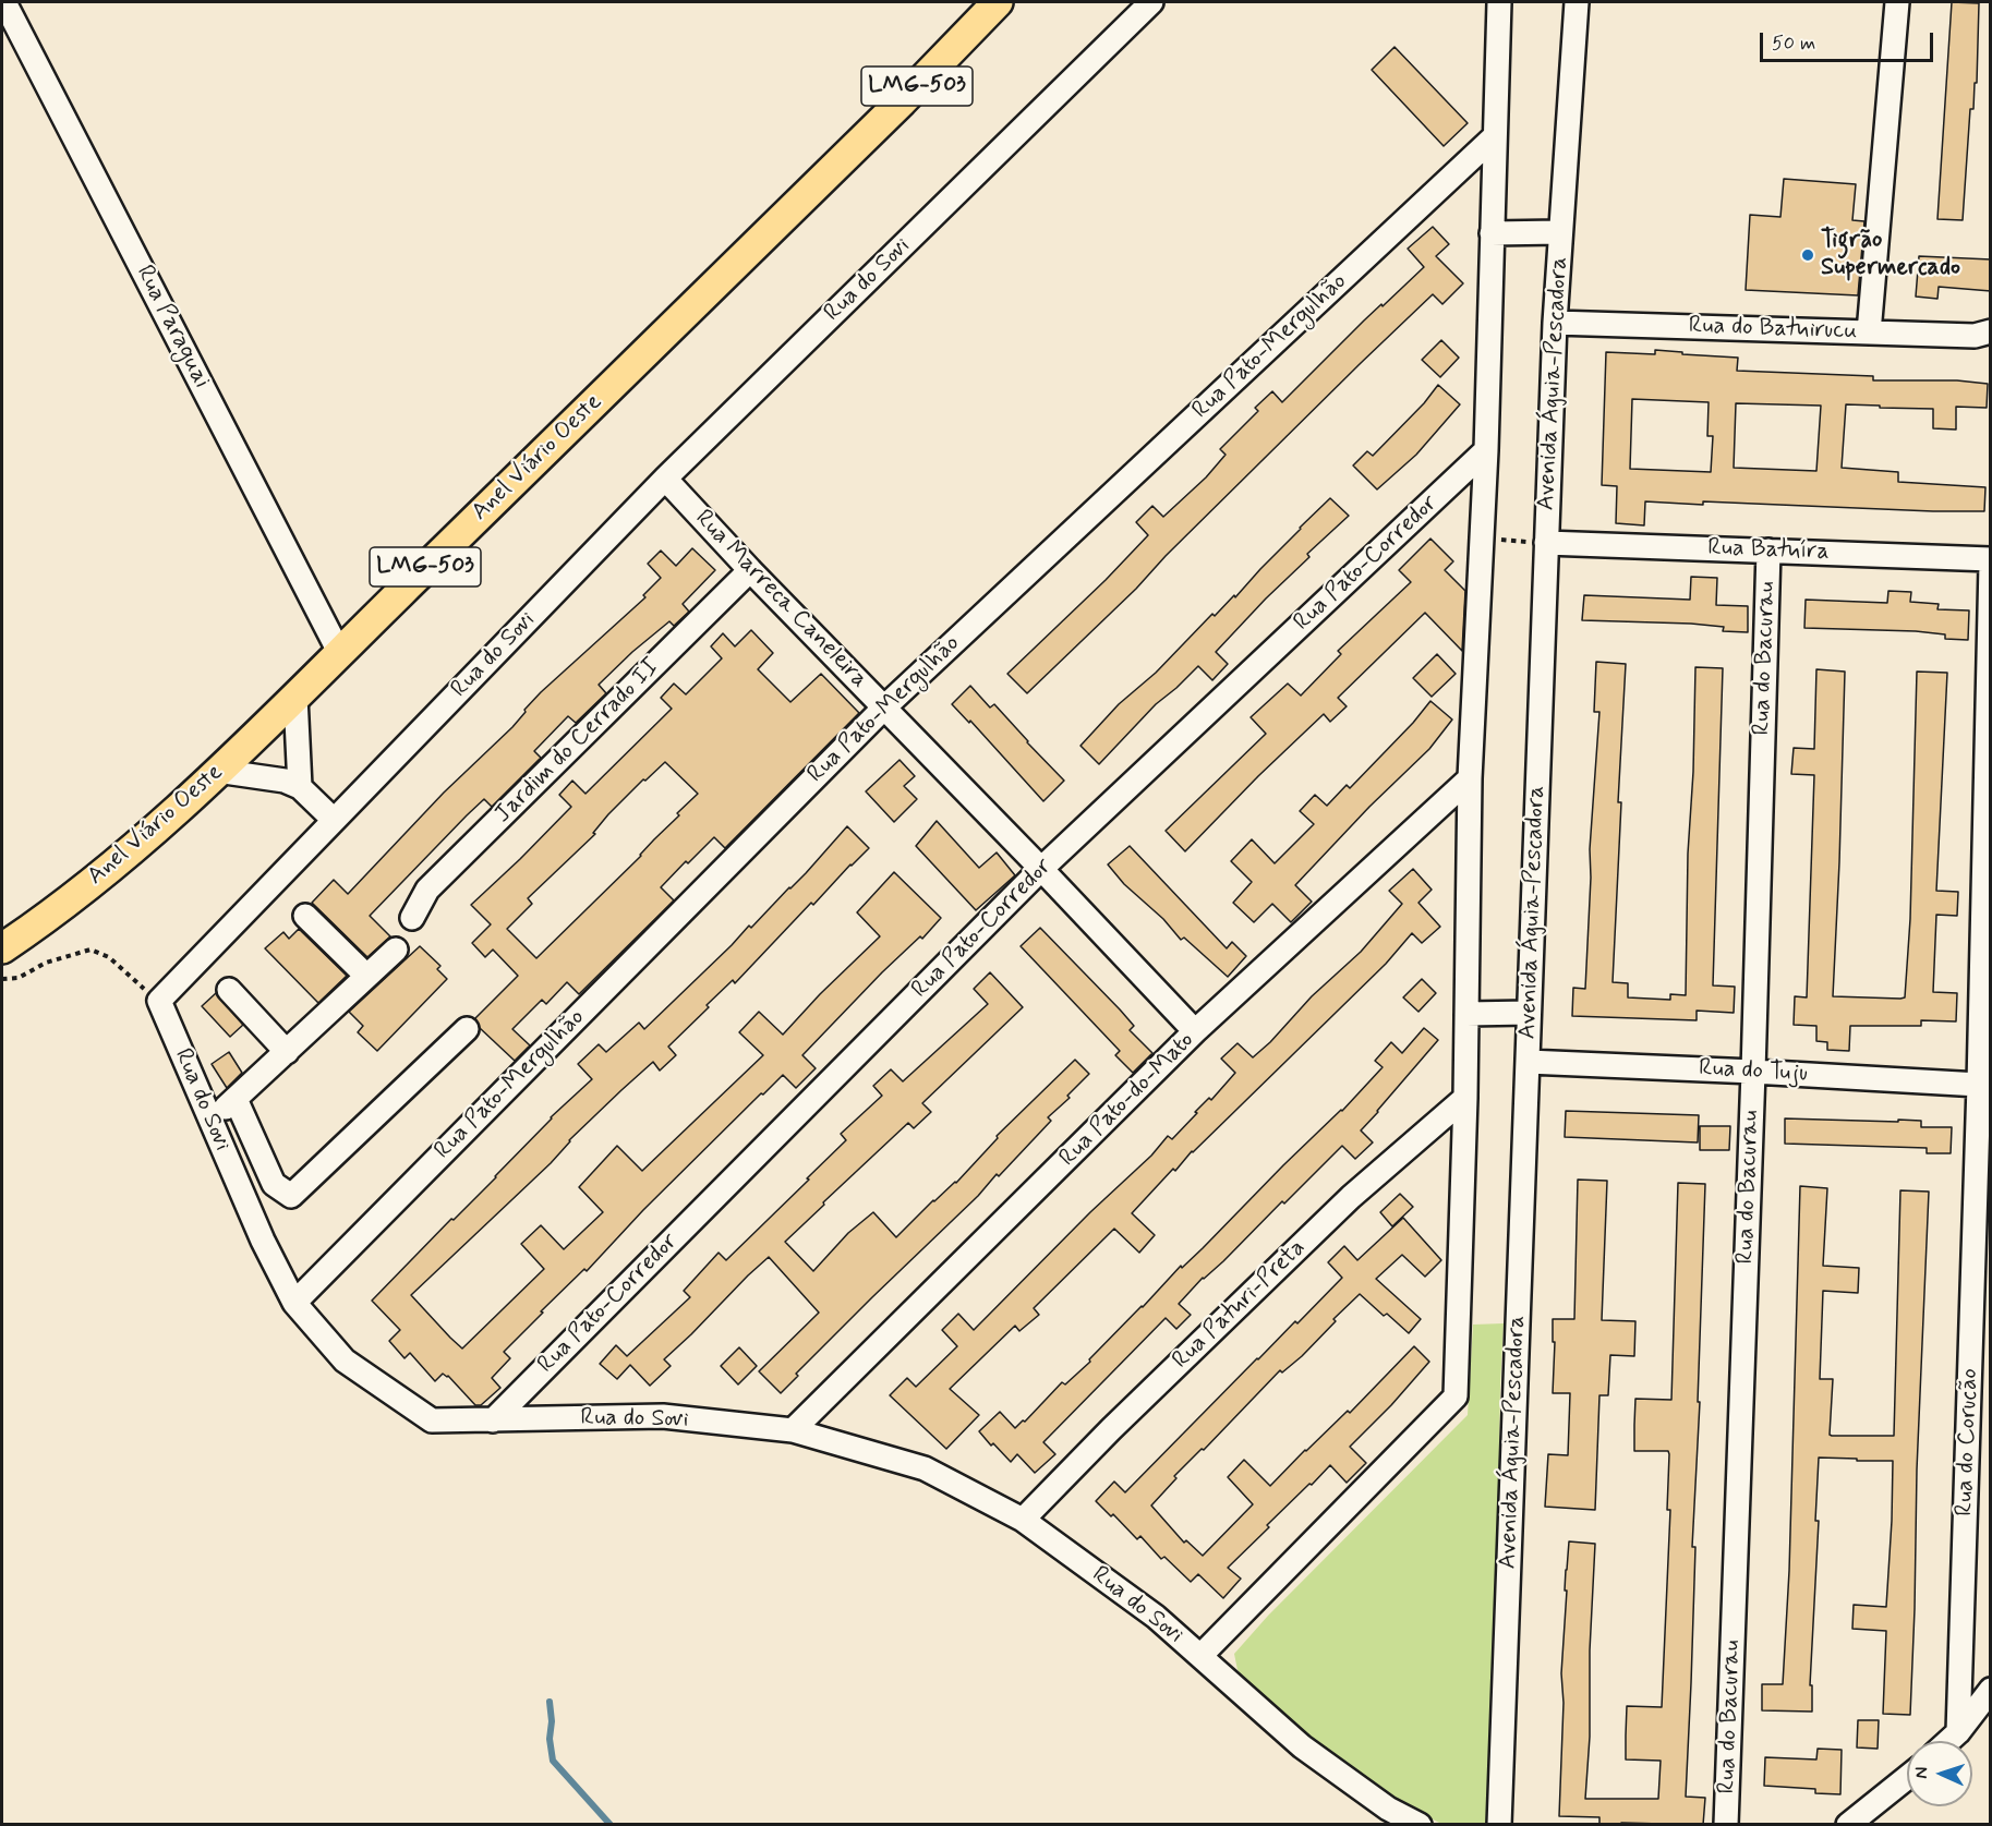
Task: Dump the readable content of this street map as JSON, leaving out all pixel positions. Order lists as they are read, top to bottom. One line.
{"streets":{"main road":["LMG-503","Anel Viário Oeste"],"street":["Rua do Sovi","Rua Paraguai","Rua do Batuirucu","Rua Pato-Mergulhão","Avenida Águia-Pescadora","Rua Batuíra","Rua Pato-Corredor","Rua Marreca Caneleira","Rua do Bacurau","Jardim do Cerrado II","Rua do Tuju","Rua Pato-do-Mato","Rua Paturi-Preta","Rua do Corucão"]},"crossings":[["Rua do Sovi","Rua Pato-Mergulhão"],["Rua do Sovi","Rua Pato-Corredor"],["Rua do Sovi","Rua Marreca Caneleira"],["Rua do Sovi","Rua Pato-do-Mato"],["Rua do Sovi","Rua Paturi-Preta"],["Rua Paraguai","Anel Viário Oeste"],["Rua do Batuirucu","Avenida Águia-Pescadora"],["Rua Pato-Mergulhão","Rua Marreca Caneleira"],["Avenida Águia-Pescadora","Rua Batuíra"],["Avenida Águia-Pescadora","Rua do Tuju"],["Rua Batuíra","Rua do Bacurau"],["Rua Batuíra","Rua do Corucão"],["Rua Pato-Corredor","Rua Marreca Caneleira"],["Rua Marreca Caneleira","Jardim do Cerrado II"],["Rua Marreca Caneleira","Rua Pato-do-Mato"],["Rua do Bacurau","Rua do Tuju"],["Rua do Tuju","Rua do Corucão"]],"places":["Tigrão Supermercado"],"scale_bar":"50 m","north":"left"}
